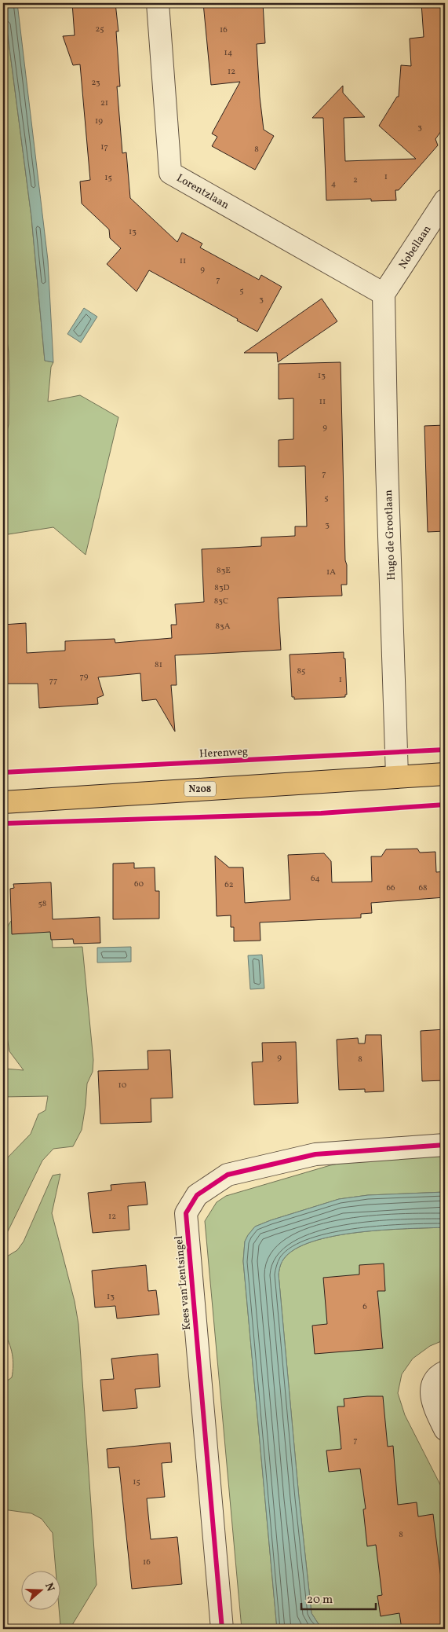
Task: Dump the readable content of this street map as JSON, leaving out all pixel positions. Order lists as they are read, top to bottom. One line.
{"streets":{"main road":["N208"],"street":["Lorentzlaan","Nobellaan","Hugo de Grootlaan","Kees van Lentsingel"],"cycle path":["Herenweg"]},"crossings":[["Lorentzlaan","Nobellaan"],["Lorentzlaan","Hugo de Grootlaan"],["Nobellaan","Hugo de Grootlaan"],["Hugo de Grootlaan","N208"]],"house_numbers":["25","16","14","12","23","21","19","3","17","8","1","15","2","4","13","11","9","7","5","3","13","11","9","7","5","3","83E","1A","83D","83C","83A","81","85","79","1","77","64","60","62","66","68","58","9","8","10","12","13","6","7","15","8","16"],"scale_bar":"20 m","north":"right"}
